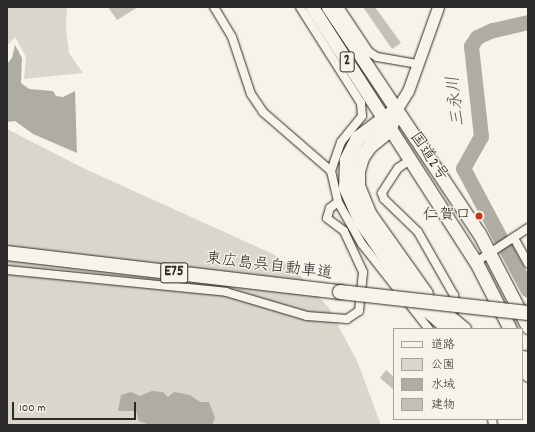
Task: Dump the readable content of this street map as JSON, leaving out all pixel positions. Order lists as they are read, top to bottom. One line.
{"streets":{"highway":["2","国道2号","東広島呉自動車道","E75"]},"water":["三永川"],"places":["仁賀口"],"legend":["道路","公園","水域","建物"],"scale_bar":"100 m"}
